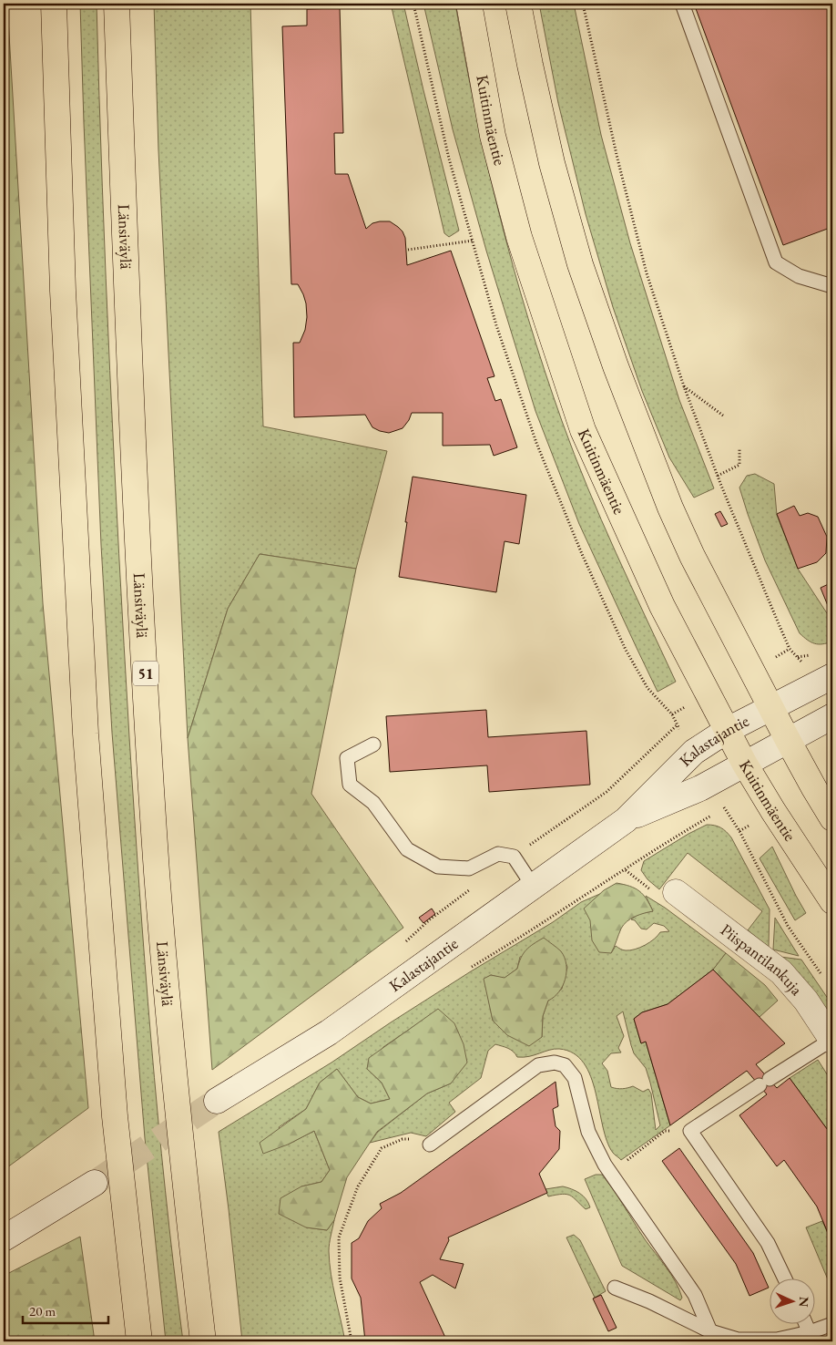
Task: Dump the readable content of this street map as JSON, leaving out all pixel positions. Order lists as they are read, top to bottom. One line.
{"streets":{"main road":["Kuitinmäentie","Länsiväylä","51","Kalastajantie","Piispantilankuja"]},"crossings":[["Kuitinmäentie","Kalastajantie"]],"scale_bar":"20 m","north":"right"}
